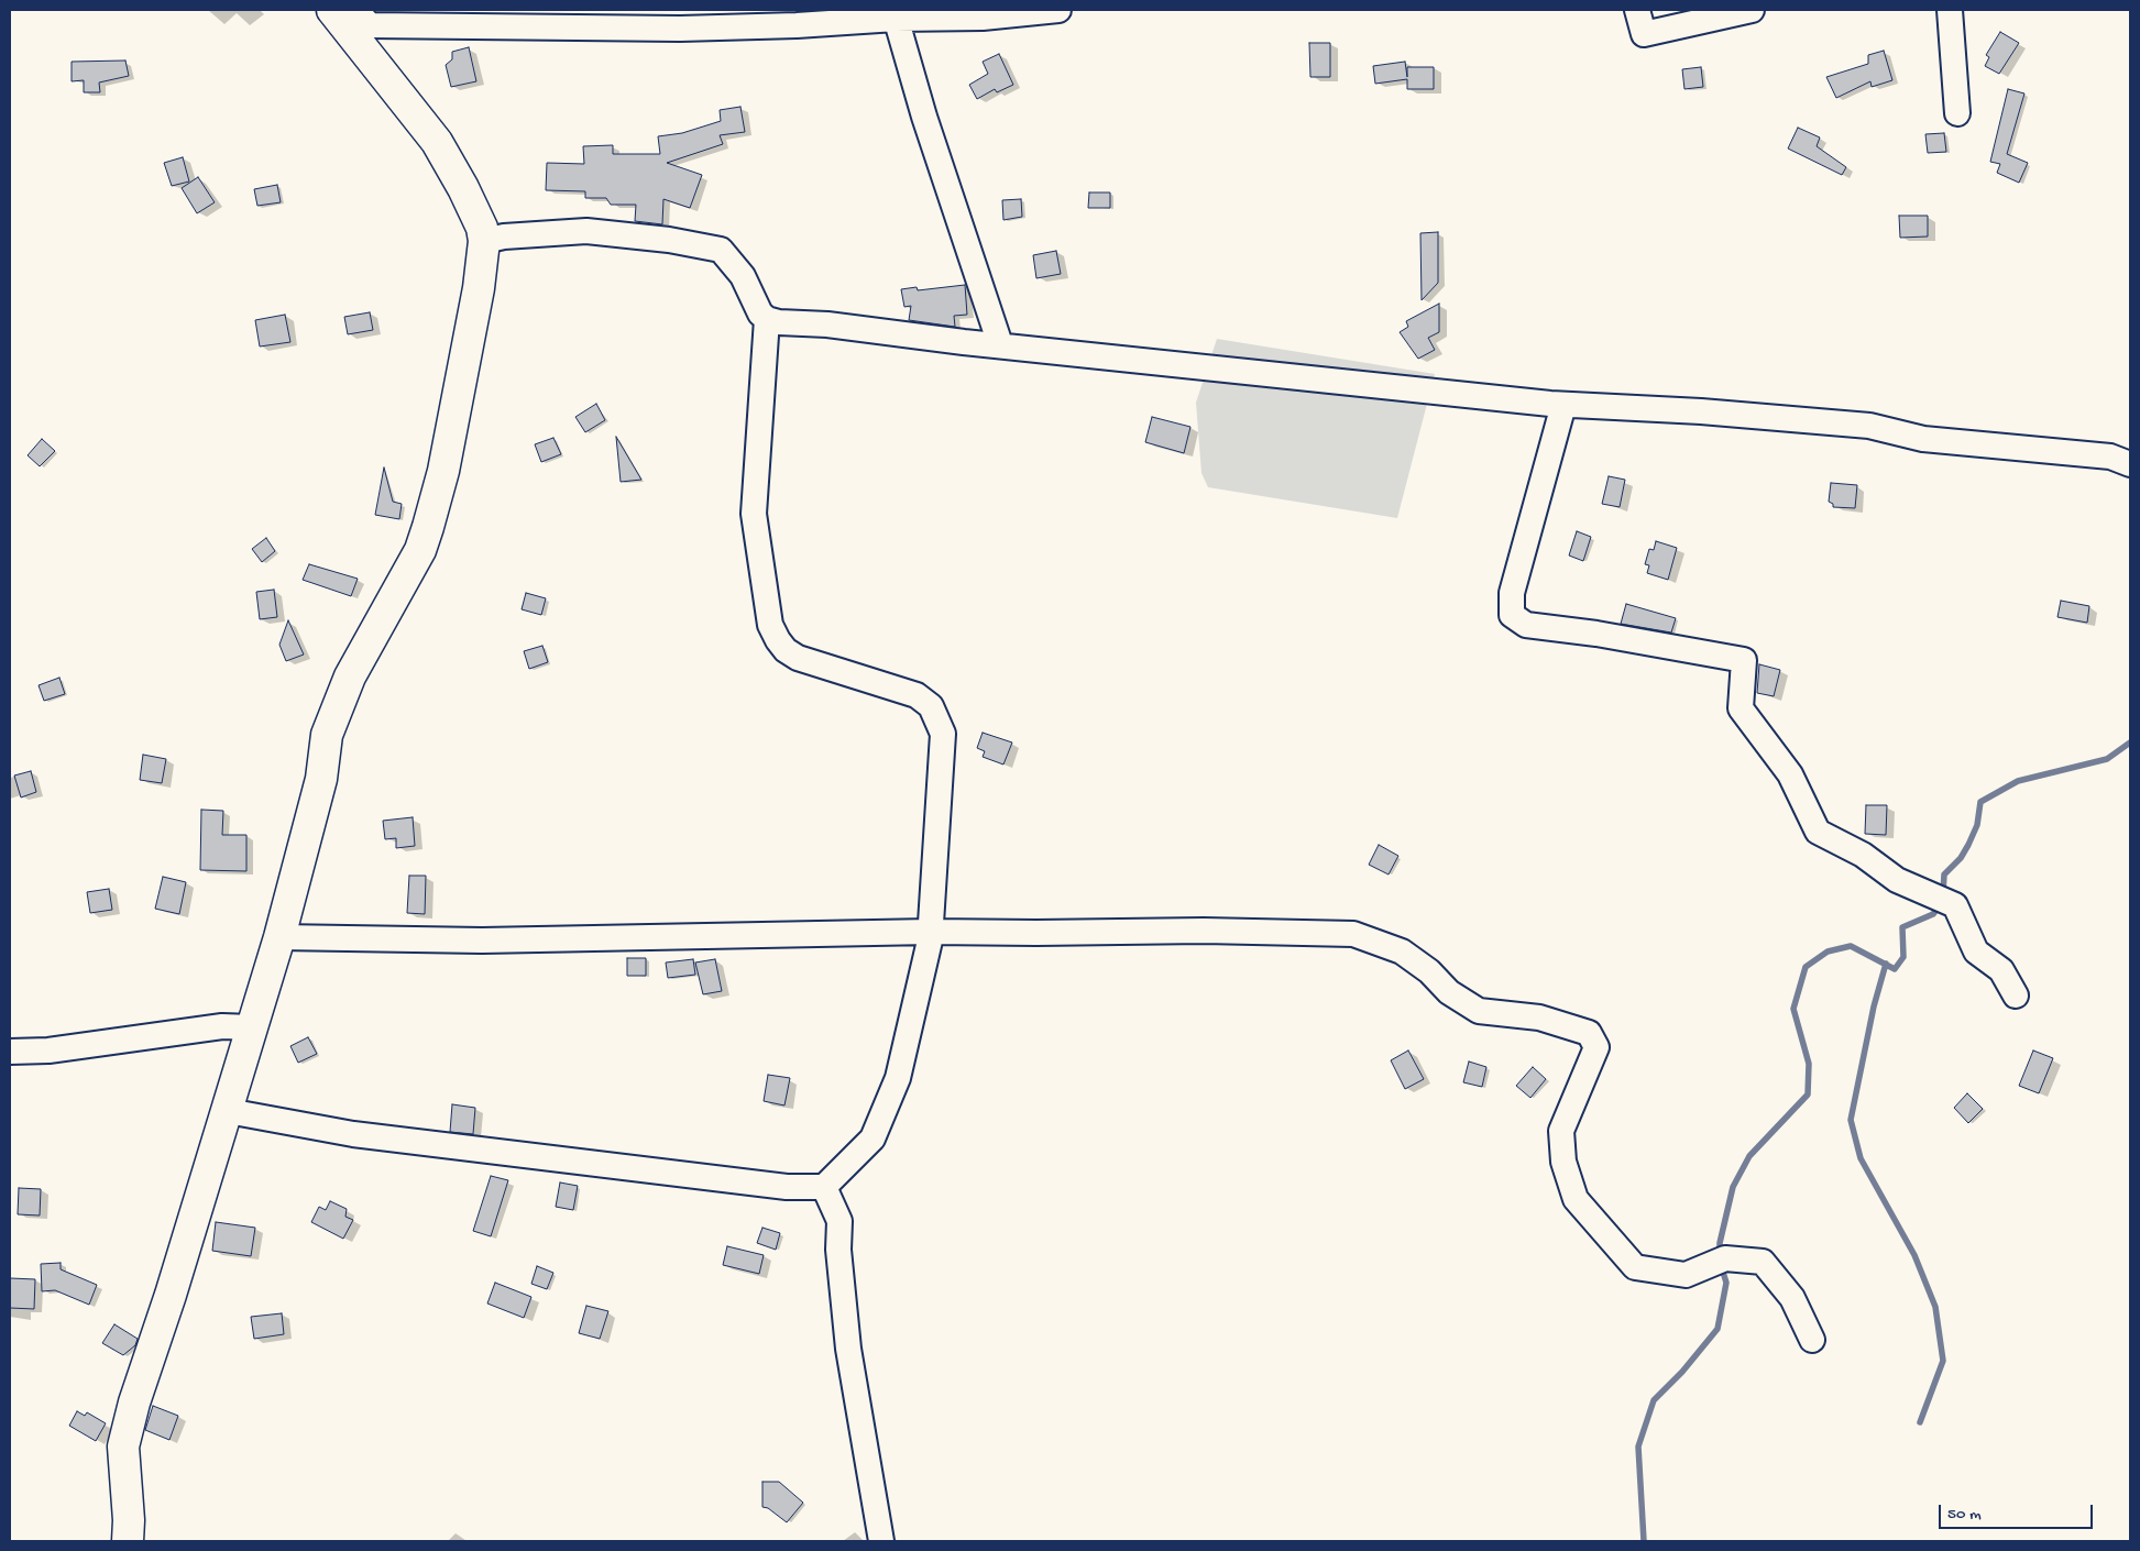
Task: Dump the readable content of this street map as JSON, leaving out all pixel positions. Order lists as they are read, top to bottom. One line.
{"scale_bar":"50 m"}
